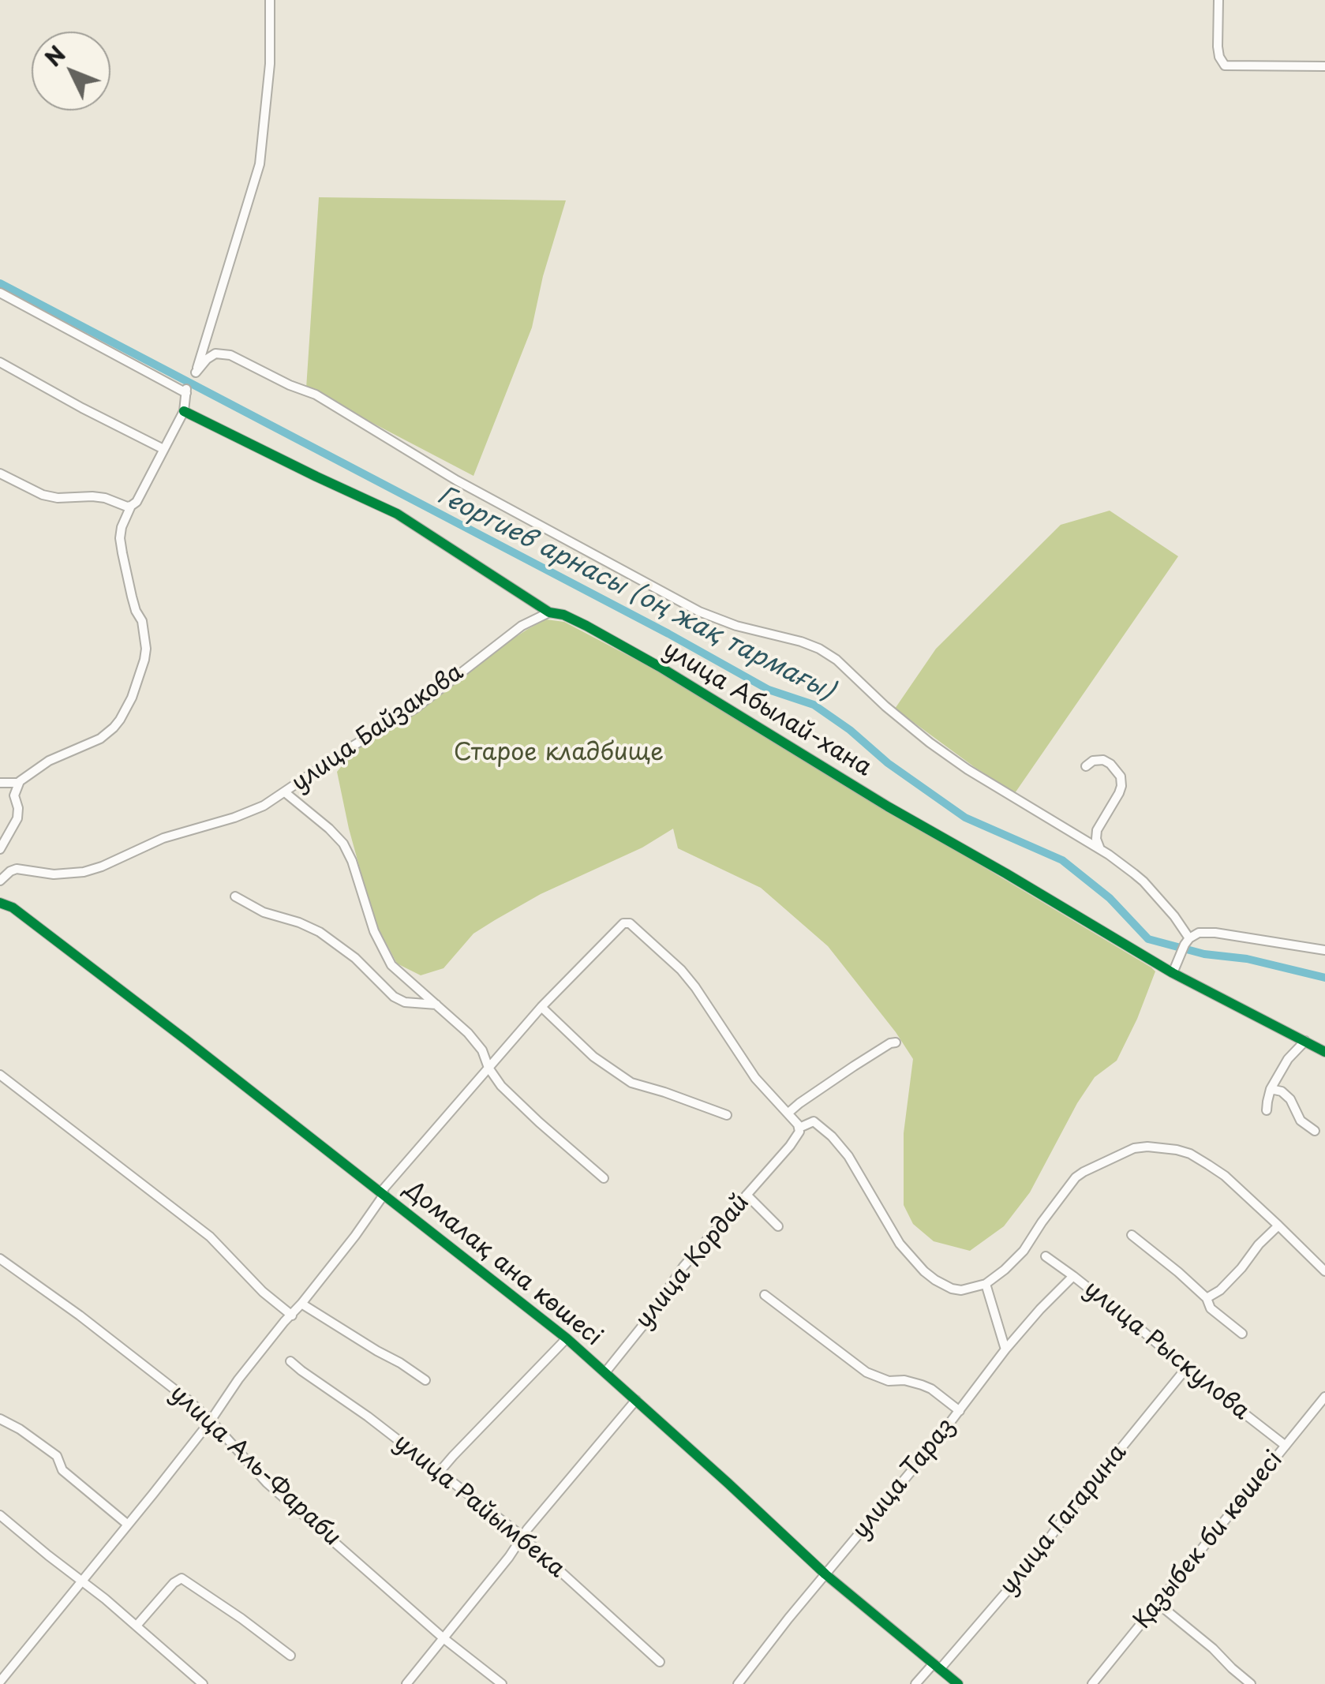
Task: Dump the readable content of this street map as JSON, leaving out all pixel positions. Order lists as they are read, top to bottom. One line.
{"streets":{"street":["улица Абылай-хана","улица Байзакова","улица Кордай","Домалақ ана көшесі","улица Рыскулова","улица Аль-Фараби","улица Тараз","улица Райымбека","улица Гагарина","Қазыбек би көшесі"]},"crossings":[["улица Абылай-хана","улица Байзакова"],["улица Кордай","Домалақ ана көшесі"],["Домалақ ана көшесі","улица Тараз"],["Домалақ ана көшесі","улица Райымбека"],["Домалақ ана көшесі","улица Гагарина"],["улица Рыскулова","улица Тараз"],["улица Рыскулова","улица Гагарина"],["улица Рыскулова","Қазыбек би көшесі"]],"water":["Георгиев арнасы (оң жақ тармағы)"],"parks":["Старое кладбище"],"north":"top left"}
